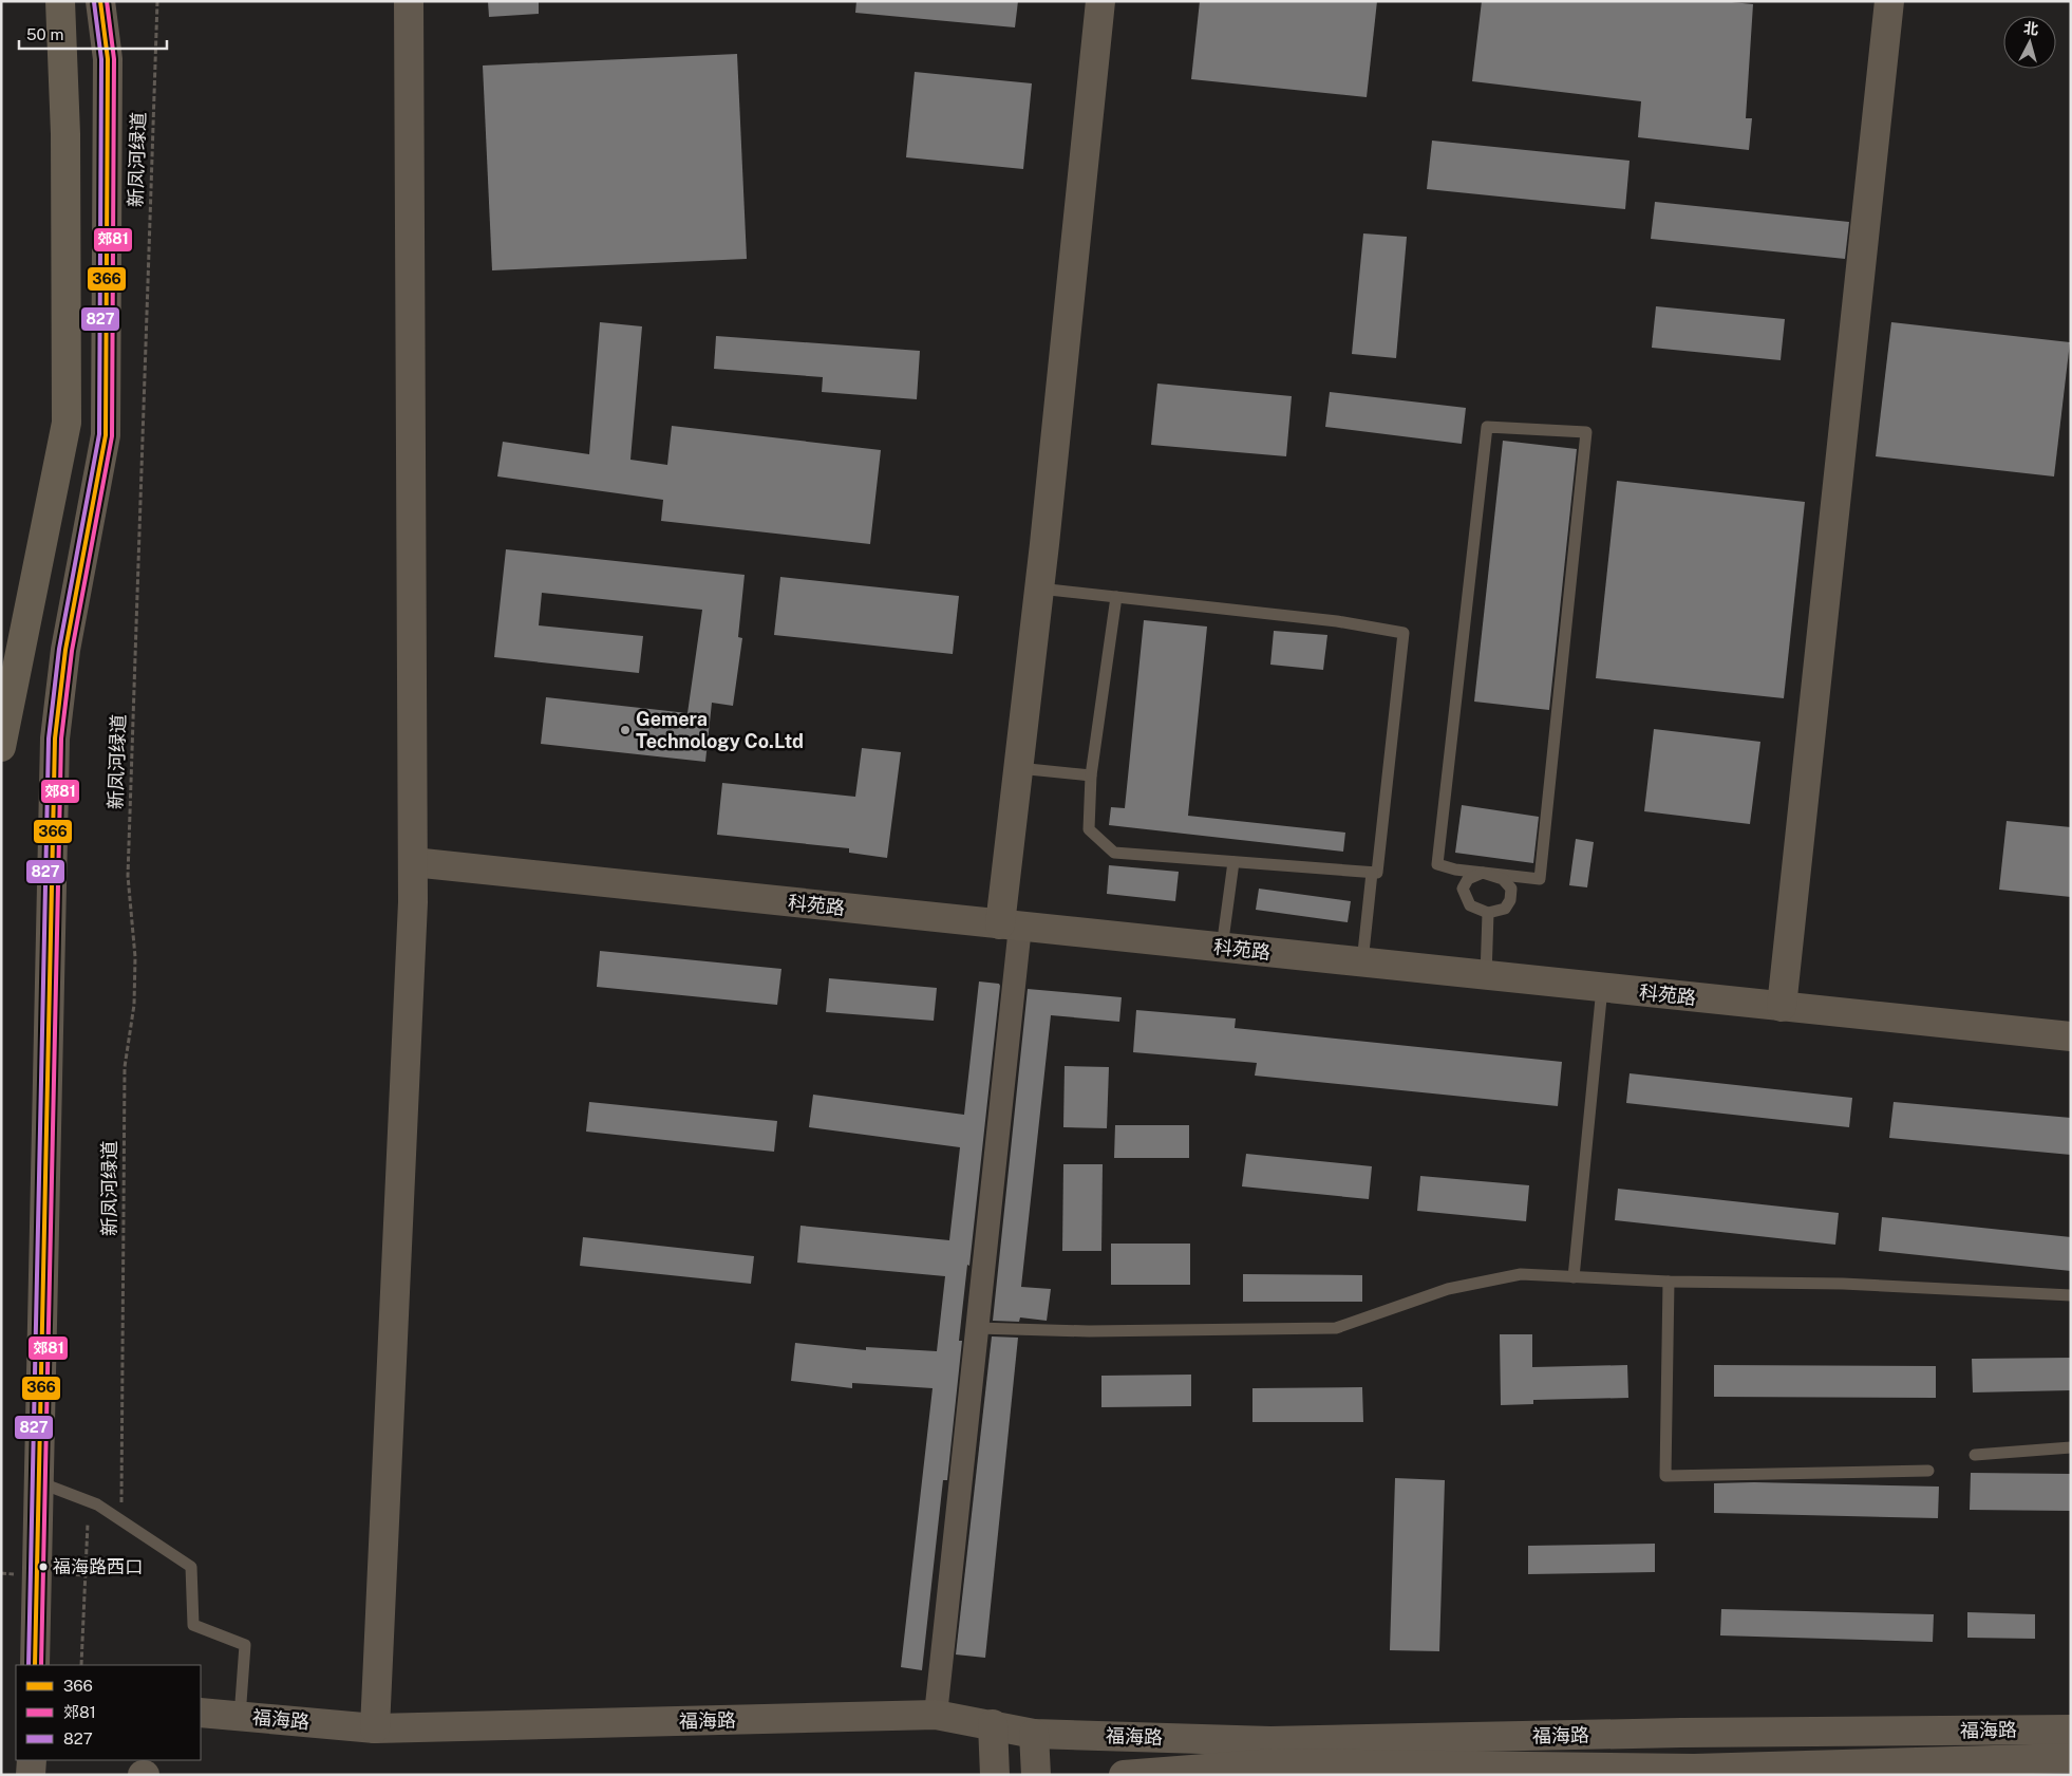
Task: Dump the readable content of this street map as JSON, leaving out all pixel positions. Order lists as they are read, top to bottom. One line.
{"streets":{"street":["科苑路","福海路"],"path":["新凤河绿道"]},"places":["Gemera Technology Co.Ltd","福海路西口"],"lines":["transit line 366","transit line 郊81","transit line 827"],"legend":["366","郊81","827"],"scale_bar":"50 m","north":"top"}
